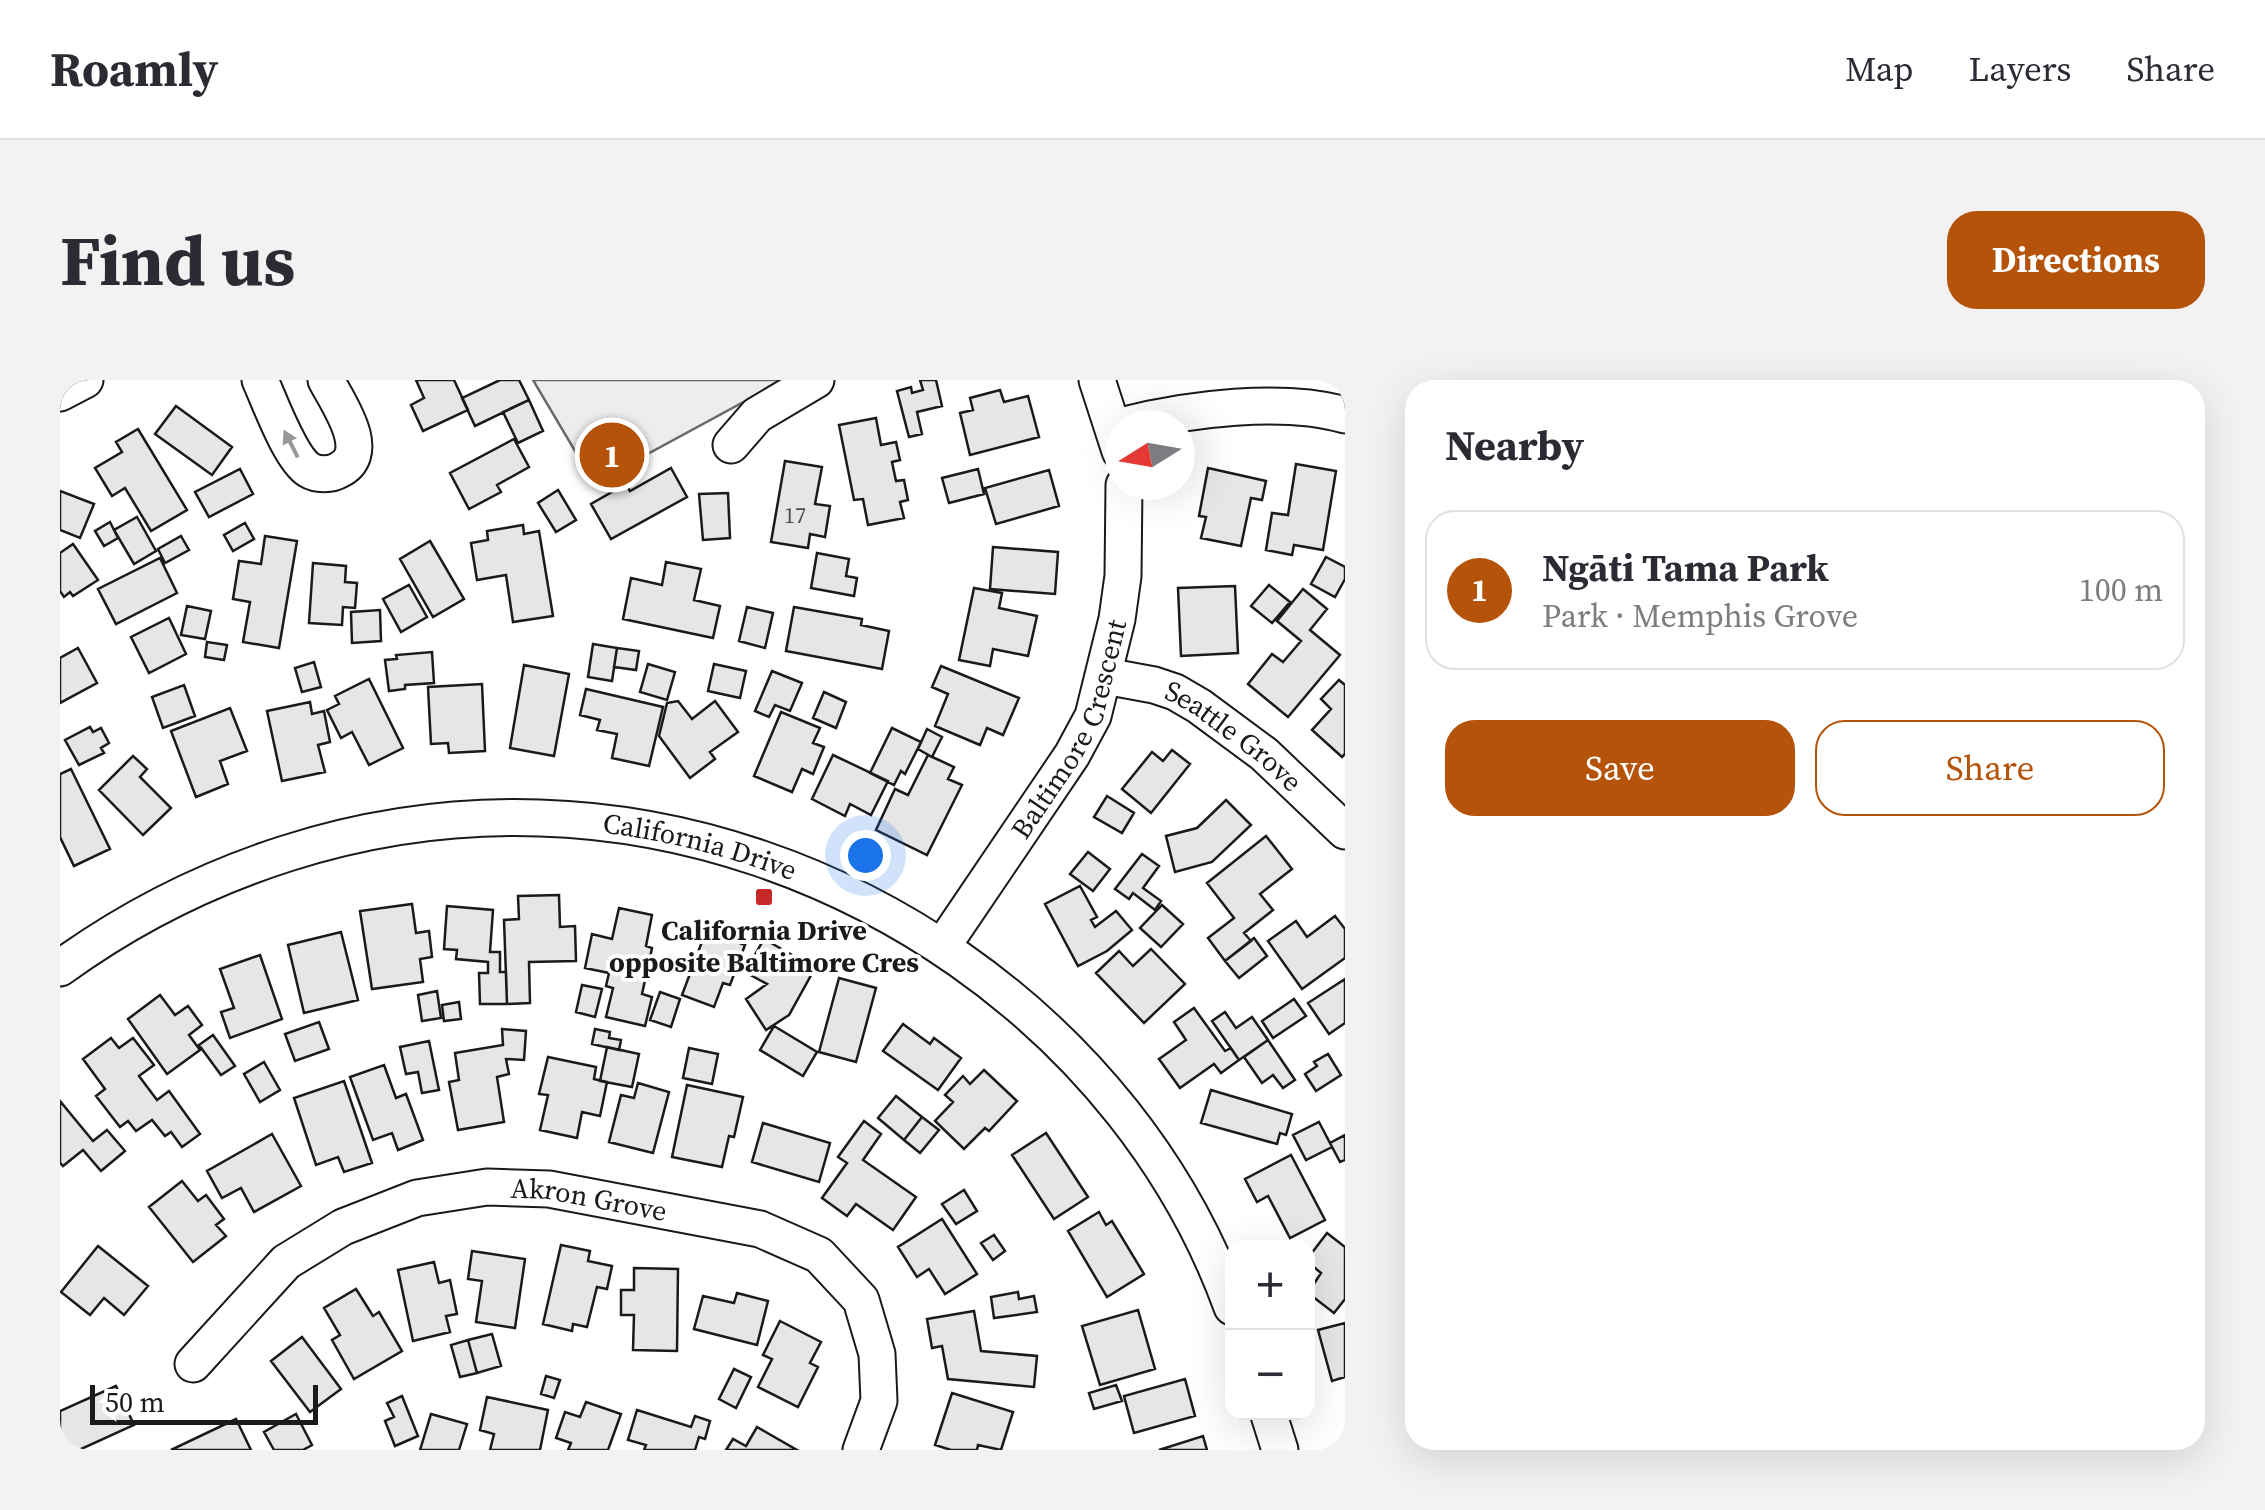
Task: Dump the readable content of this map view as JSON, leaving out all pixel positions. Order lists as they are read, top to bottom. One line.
{"streets":{"street":["Baltimore Crescent","Seattle Grove","California Drive","Akron Grove"]},"crossings":[["Baltimore Crescent","Seattle Grove"],["Baltimore Crescent","California Drive"]],"places":{"transit":["California Drive opposite Baltimore Cres"]},"house_numbers":["17"],"scale_bar":"50 m","north":"left","page":{"header":"Roamly","nav":["Map","Layers","Share"],"buttons":["Directions",["Save","Share"]],"title":"Find us","heading":"Nearby","pins":"1","list":[{"mark":"1","name":"Ngāti Tama Park","note":"Park · Memphis Grove","value":"100 m"}],"map_buttons":["+","−"],"scale":"50 m"}}
